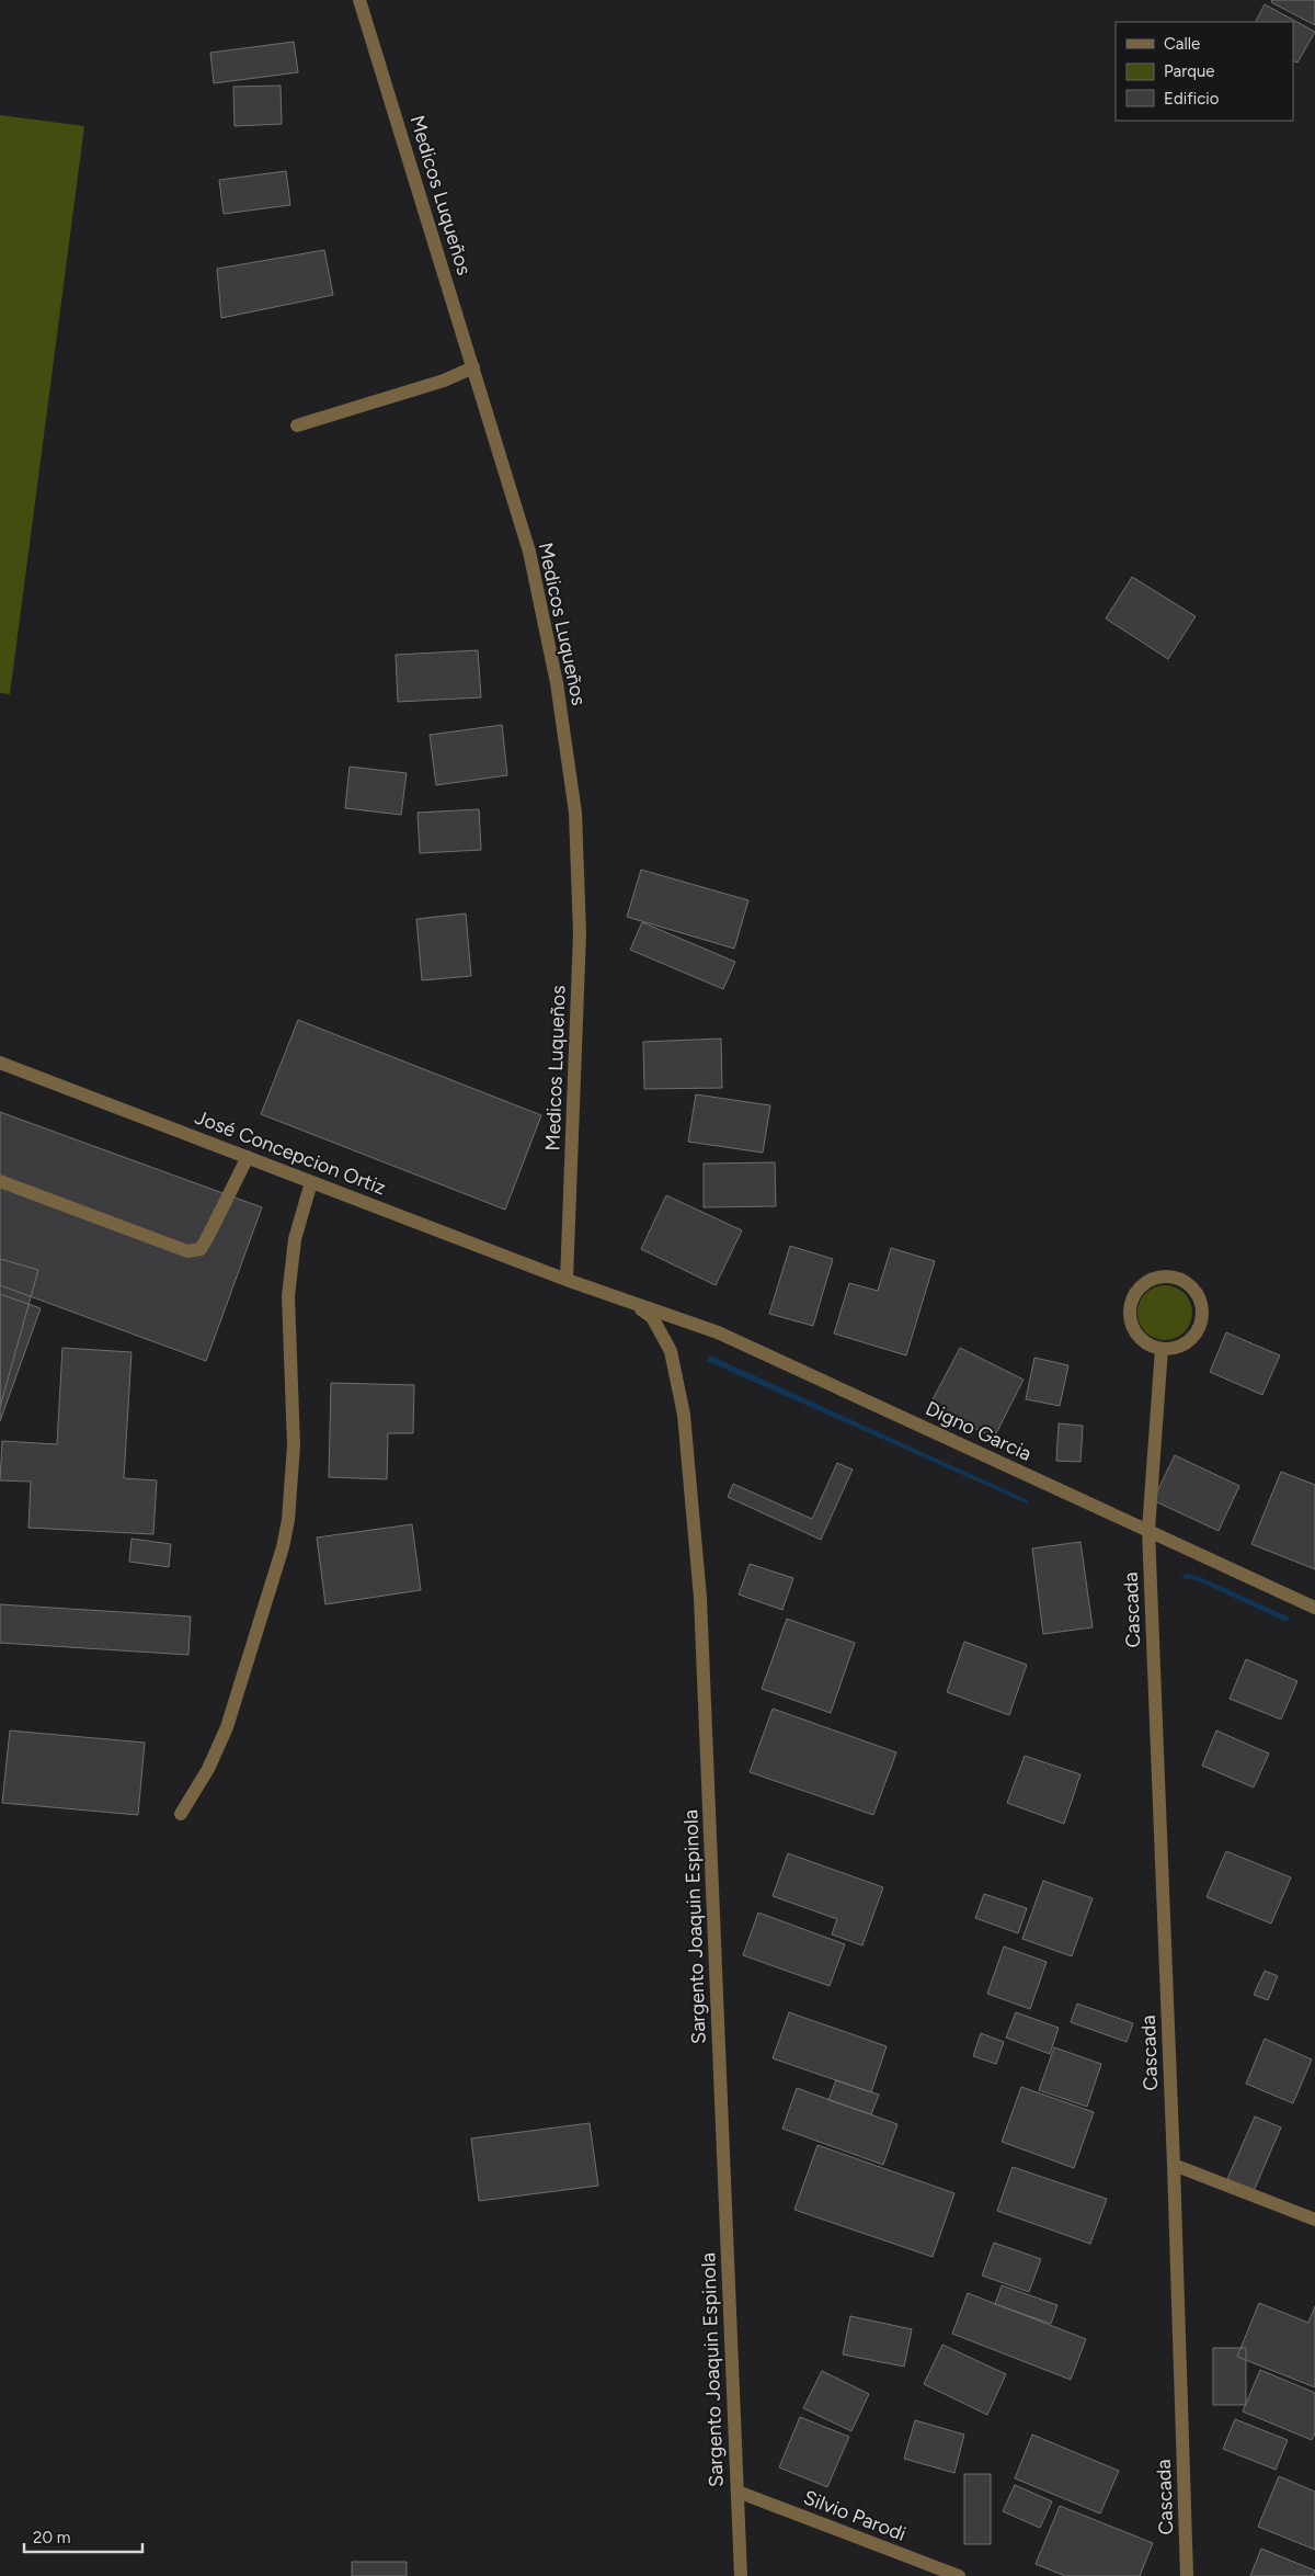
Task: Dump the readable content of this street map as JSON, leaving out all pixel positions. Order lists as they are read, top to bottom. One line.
{"streets":{"street":["Medicos Luqueños","José Concepcion Ortiz","Digno Garcia","Cascada","Sargento Joaquin Espinola","Silvio Parodi"]},"crossings":[["Medicos Luqueños","José Concepcion Ortiz"],["José Concepcion Ortiz","Digno Garcia"],["José Concepcion Ortiz","Sargento Joaquin Espinola"],["Digno Garcia","Cascada"],["Digno Garcia","Sargento Joaquin Espinola"],["Sargento Joaquin Espinola","Silvio Parodi"]],"legend":["Calle","Parque","Edificio"],"scale_bar":"20 m"}
